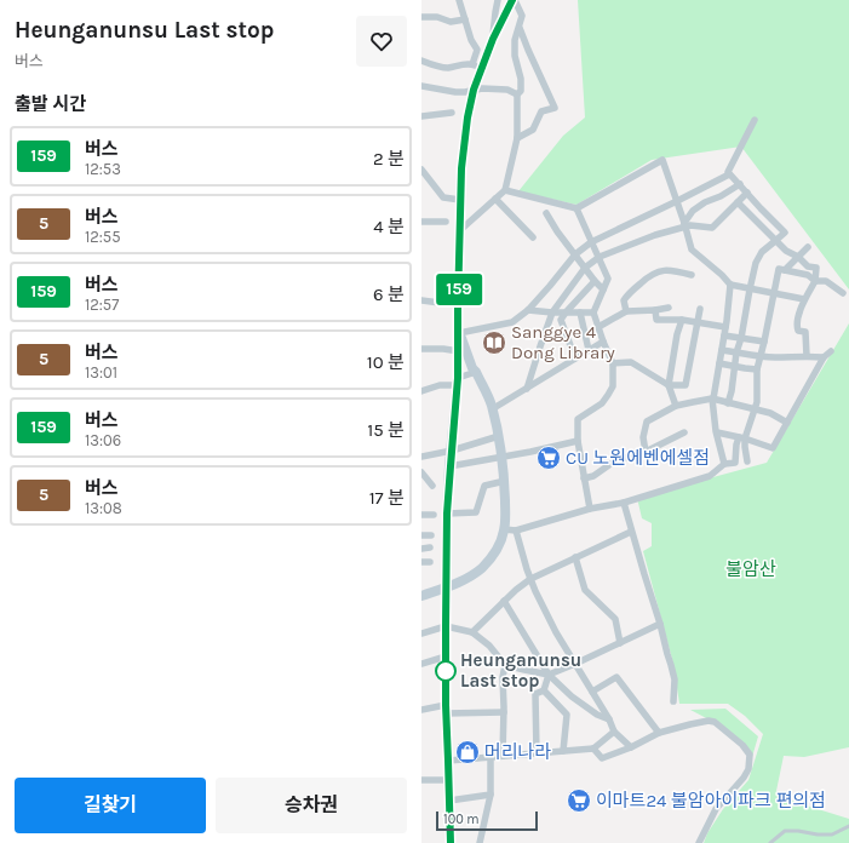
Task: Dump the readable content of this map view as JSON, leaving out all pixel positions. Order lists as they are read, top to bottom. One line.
{"parks":["불암산"],"places":{"library":["Sanggye 4 Dong Library"],"supermarket":["CU 노원에벤에셀점","이마트24 불암아이파크 편의점"],"other":["Heunganunsu Last stop"],"shop":["머리나라"]},"lines":["bus line 159"],"scale_bar":"100 m","page":{"heading":[["Heunganunsu Last stop","버스"],"출발 시간"],"on_map":"159","list":[{"mark":"159","name":"버스","note":"12:53","value":"2 분"},{"mark":"5","name":"버스","note":"12:55","value":"4 분"},{"mark":"159","name":"버스","note":"12:57","value":"6 분"},{"mark":"5","name":"버스","note":"13:01","value":"10 분"},{"mark":"159","name":"버스","note":"13:06","value":"15 분"},{"mark":"5","name":"버스","note":"13:08","value":"17 분"}],"buttons":["길찾기","승차권"],"scale":"100 m"}}
